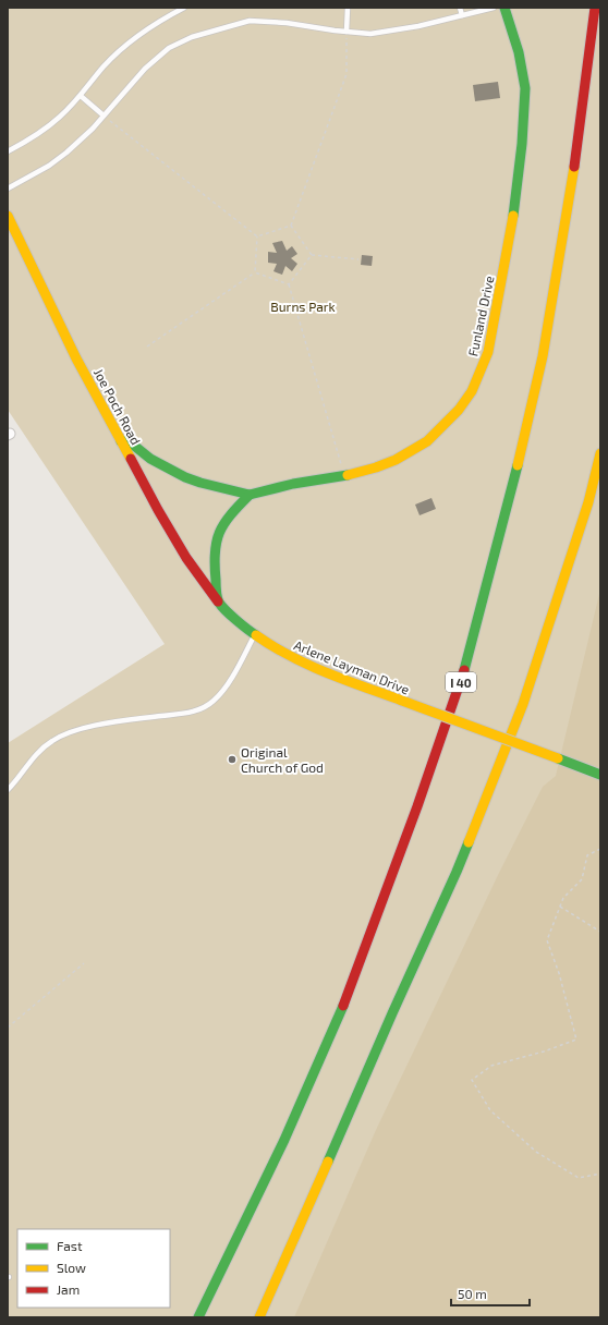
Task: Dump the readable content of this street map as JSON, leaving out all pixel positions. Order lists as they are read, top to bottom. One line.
{"streets":{"main road":["Funland Drive","Joe Poch Road","Arlene Layman Drive","I 40"]},"crossings":[["Funland Drive","Joe Poch Road"],["Joe Poch Road","Arlene Layman Drive"]],"parks":["Burns Park"],"places":["Original Church of God"],"legend":["Fast","Slow","Jam"],"scale_bar":"50 m"}
